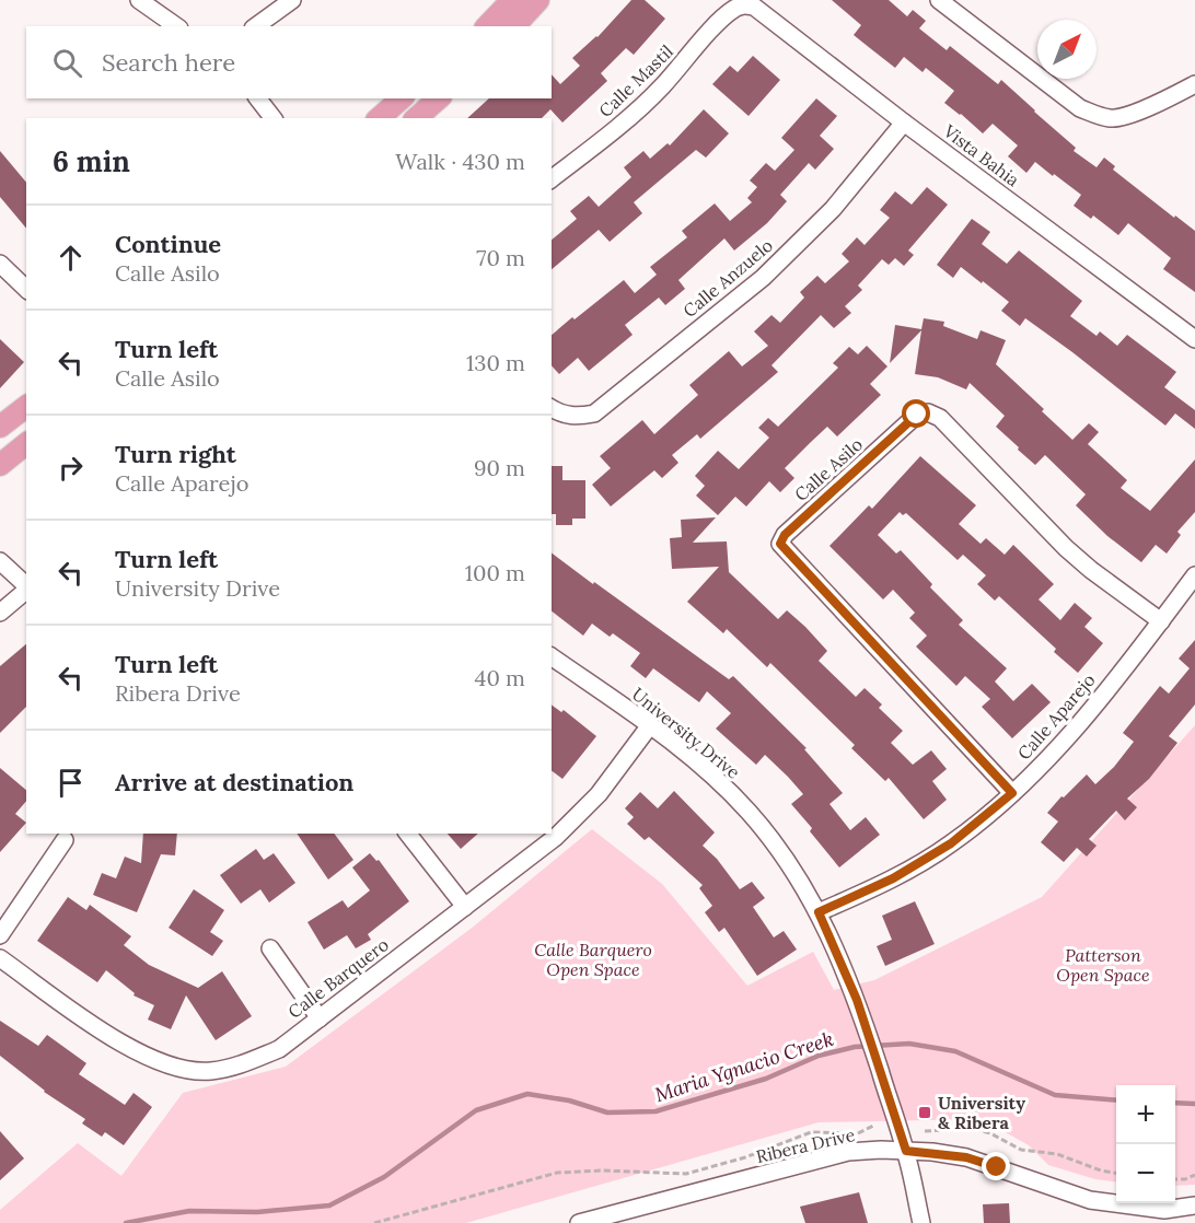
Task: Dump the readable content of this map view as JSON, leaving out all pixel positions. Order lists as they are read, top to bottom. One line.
{"streets":{"street":["Calle Mastil","Vista Bahia","Calle Anzuelo","Calle Asilo","Calle Aparejo","University Drive","Calle Barquero","Ribera Drive"]},"crossings":[["Calle Mastil","Vista Bahia"],["Vista Bahia","Calle Anzuelo"],["Calle Asilo","Calle Aparejo"],["Calle Aparejo","University Drive"],["University Drive","Calle Barquero"],["University Drive","Ribera Drive"]],"water":["Maria Ygnacio Creek"],"parks":["Calle Barquero Open Space","Patterson Open Space"],"places":{"transit":["University & Ribera"]},"north":"top right","page":{"search":"Search here","heading":["6 min","Walk · 430 m"],"list":[["Continue","Calle Asilo","70 m"],["Turn left","Calle Asilo","130 m"],["Turn right","Calle Aparejo","90 m"],["Turn left","University Drive","100 m"],["Turn left","Ribera Drive","40 m"],"Arrive at destination"],"map_buttons":["+","−"]}}
